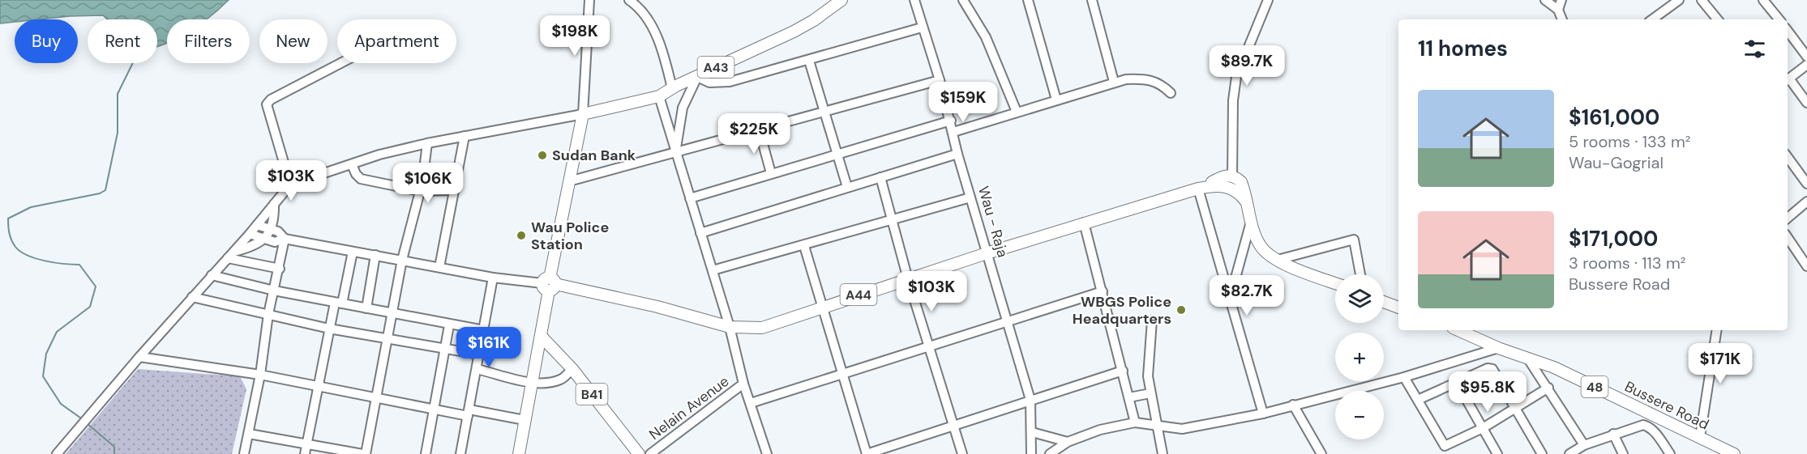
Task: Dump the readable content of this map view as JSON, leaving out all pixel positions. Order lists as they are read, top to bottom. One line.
{"streets":{"main road":["A43","A44","48","B41","Bussere Road"],"street":["Wau - Raja","Nelain Avenue"]},"crossings":[["Wau - Raja","A44"]],"places":["Sudan Bank","Wau Police Station","WBGS Police Headquarters"],"page":{"price":["$198K","$89.7K","$159K","$225K","$103K","$106K","$103K","$82.7K","$161K","$171K","$95.8K"],"chip":["Buy","Rent","Filters","New","Apartment"],"heading":"11 homes","list":[{"name":"$161,000","note":"5 rooms · 133 m² · Wau-Gogrial"},{"name":"$171,000","note":"3 rooms · 113 m² · Bussere Road"}],"map_buttons":["+","−"]}}
